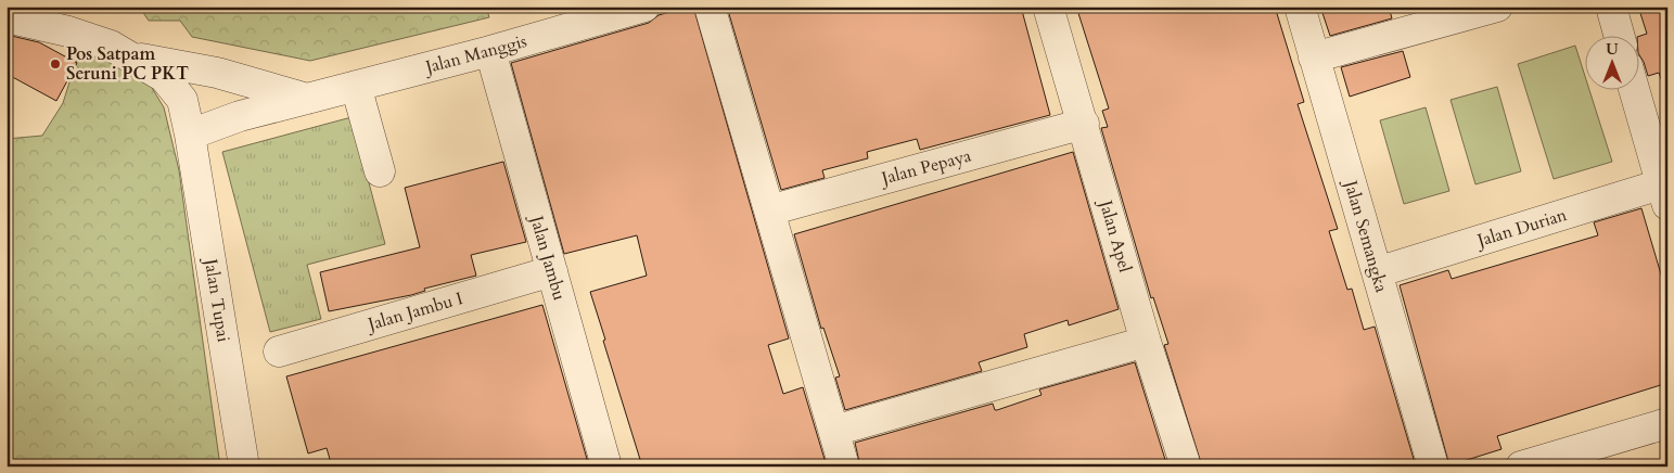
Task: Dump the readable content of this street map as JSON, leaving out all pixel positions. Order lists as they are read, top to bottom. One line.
{"streets":{"street":["Jalan Manggis","Jalan Pepaya","Jalan Durian","Jalan Apel","Jalan Semangka","Jalan Jambu","Jalan Tupai","Jalan Jambu I"]},"crossings":[["Jalan Manggis","Jalan Jambu"],["Jalan Manggis","Jalan Tupai"],["Jalan Pepaya","Jalan Apel"],["Jalan Durian","Jalan Semangka"],["Jalan Jambu","Jalan Jambu I"]],"places":["Pos Satpam Seruni PC PKT"],"north":"top"}
